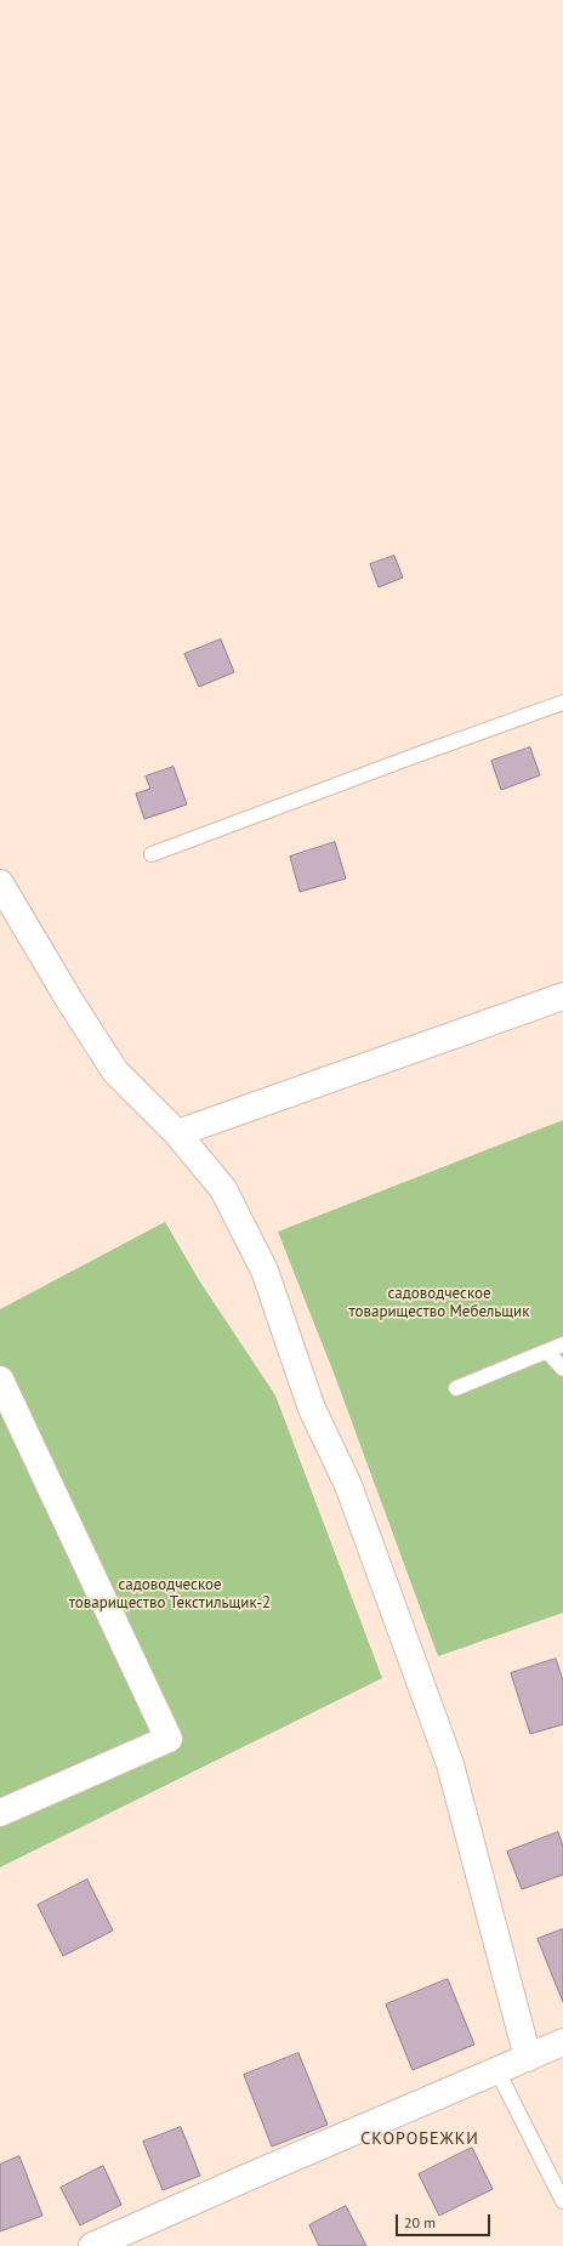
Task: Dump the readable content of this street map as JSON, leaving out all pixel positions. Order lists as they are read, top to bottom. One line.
{"districts":["СКОРОБЕЖКИ"],"parks":["садоводческое товарищество Мебельщик","садоводческое товарищество Текстильщик-2"],"scale_bar":"20 m"}
